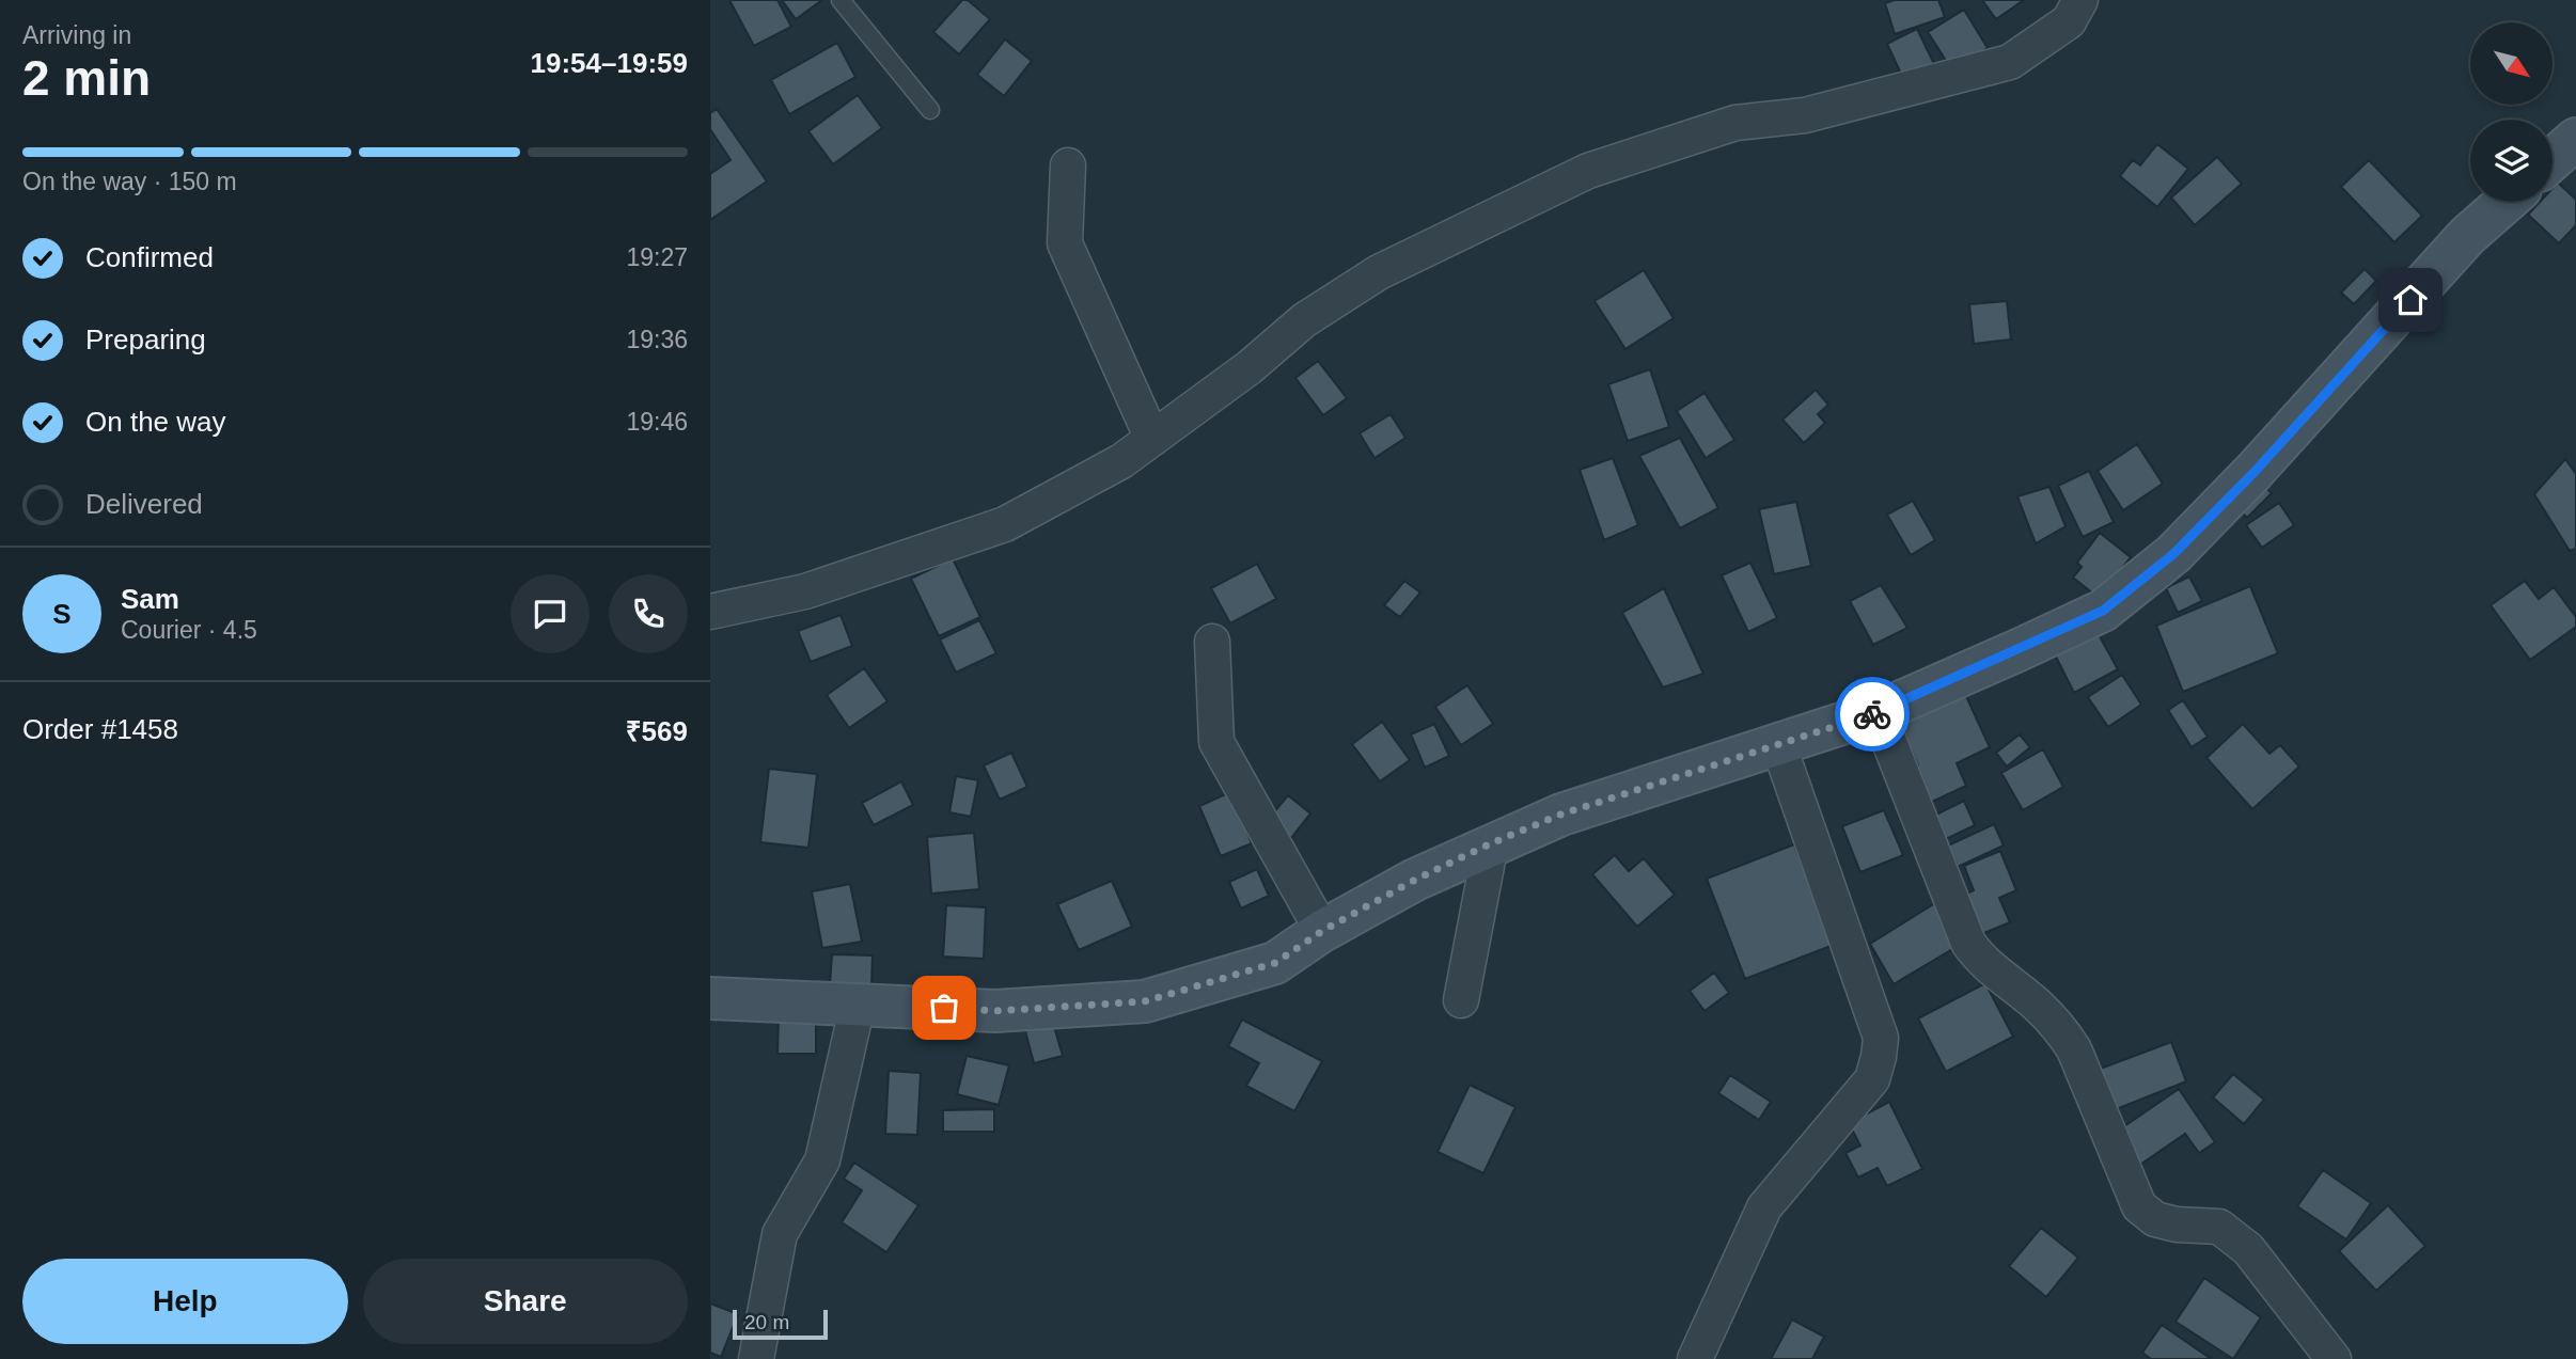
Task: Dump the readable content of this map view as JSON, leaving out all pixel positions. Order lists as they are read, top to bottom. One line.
{"scale_bar":"20 m","north":"bottom right","page":{"heading":["2 min","Arriving in","19:54–19:59"],"panel":["Sam","Courier · 4.5","Order #1458","₹569"],"bar":"On the way · 150 m","list":[["Confirmed","19:27"],["Preparing","19:36"],["On the way","19:46"],"Delivered"],"round":"S","buttons":["Help","Share"],"scale":"20 m"}}
